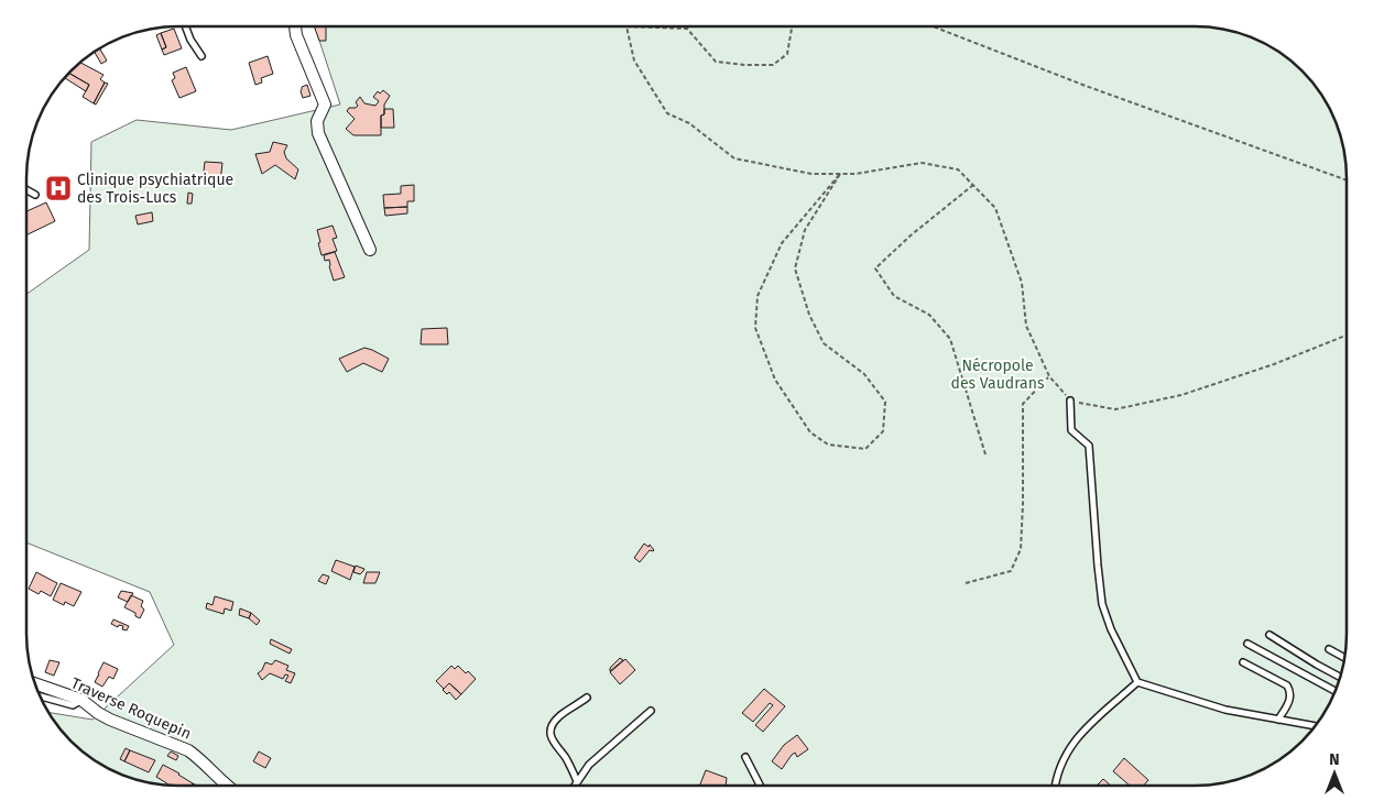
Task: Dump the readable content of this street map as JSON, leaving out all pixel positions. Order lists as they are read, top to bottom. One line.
{"streets":{"street":["Traverse Roquepin"]},"parks":["Nécropole des Vaudrans"],"places":{"hospital":["Clinique psychiatrique des Trois-Lucs"]},"north":"top"}
